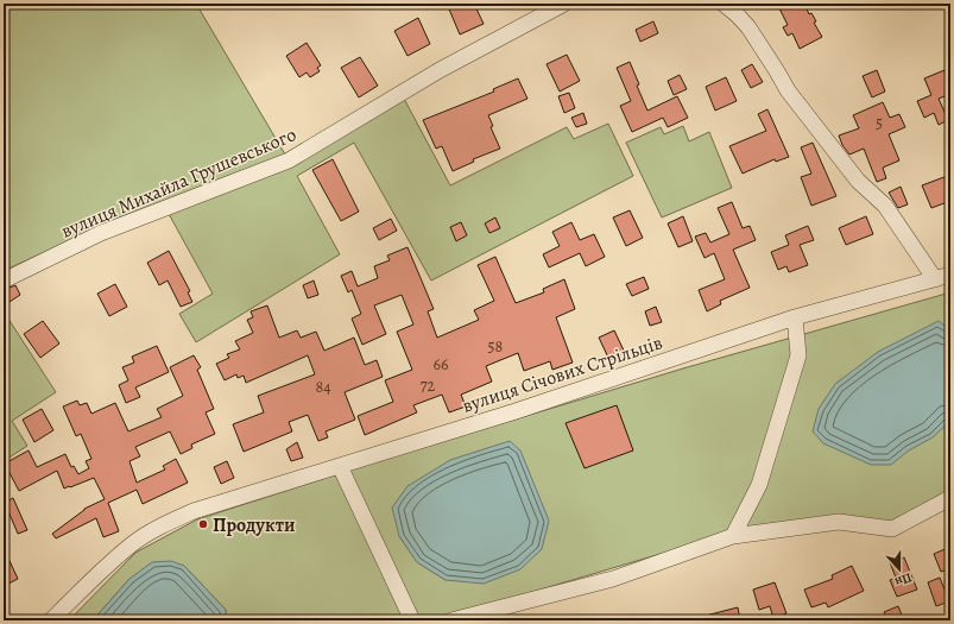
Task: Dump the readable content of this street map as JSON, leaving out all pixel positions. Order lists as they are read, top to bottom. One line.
{"streets":{"street":["вулиця Михайла Грушевського","вулиця Січових Стрільців"]},"places":["Продукти"],"house_numbers":["5","58","66","72","84"],"north":"bottom"}
